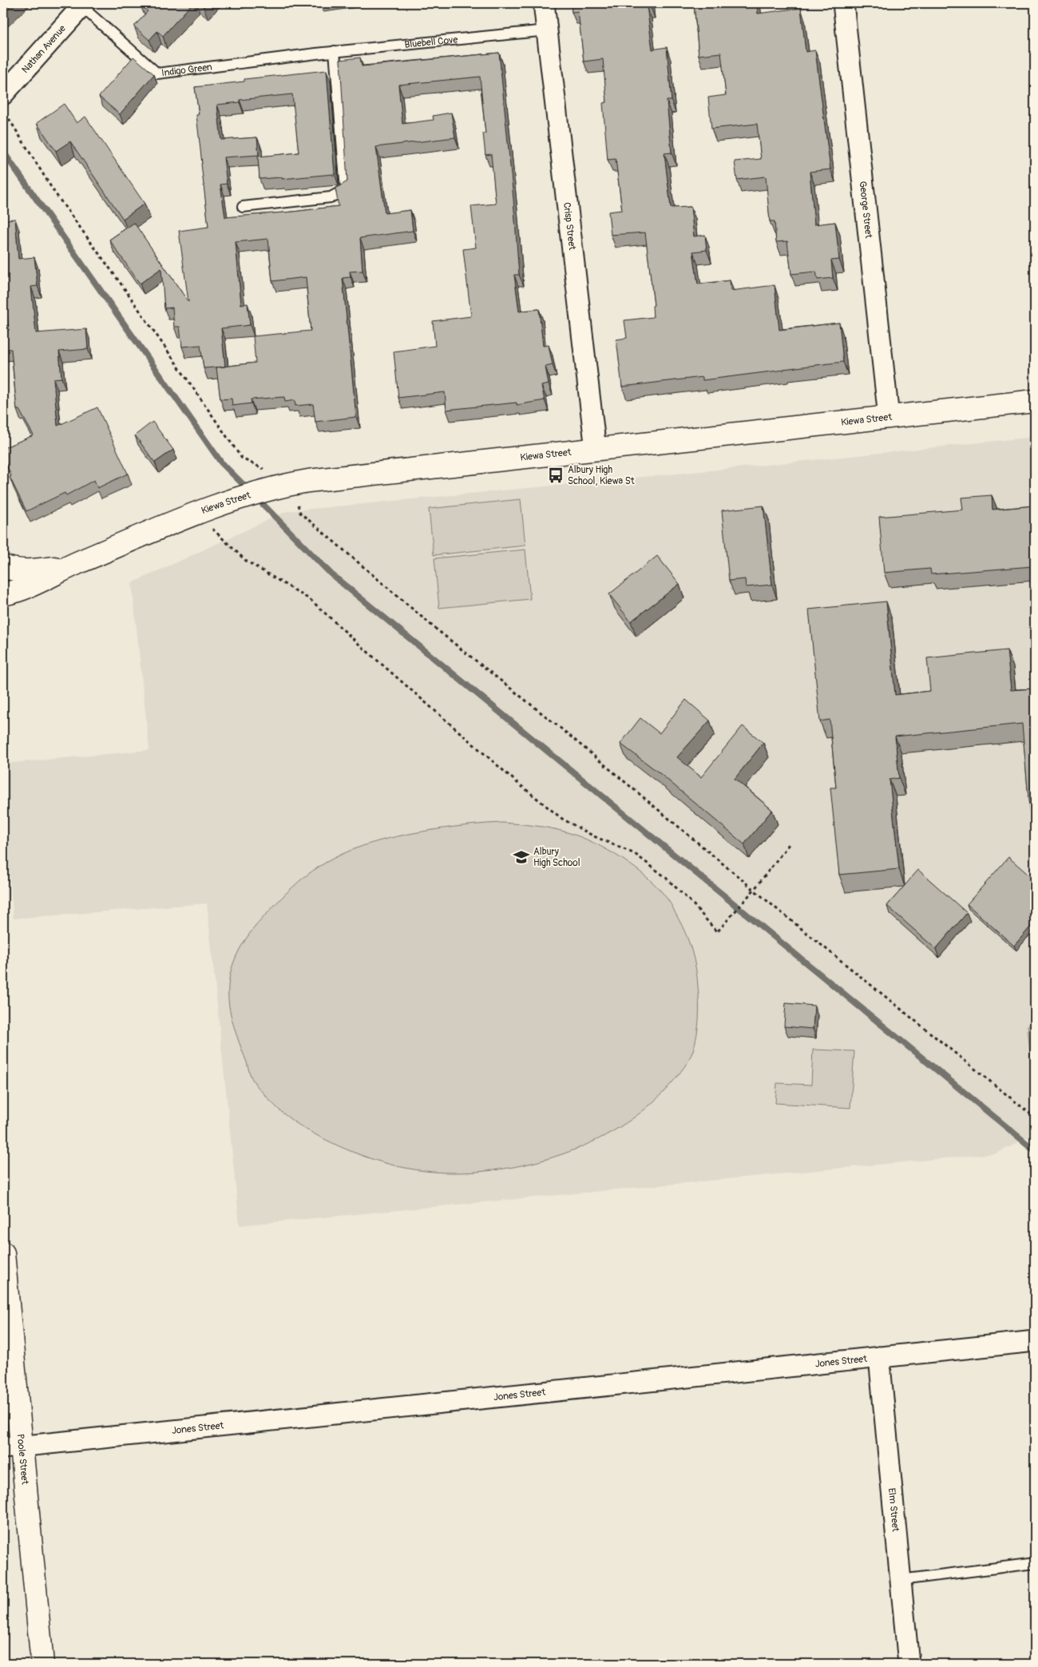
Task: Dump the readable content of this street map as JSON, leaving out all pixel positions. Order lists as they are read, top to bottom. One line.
{"streets":{"street":["Nathan Avenue","George Street","Crisp Street","Kiewa Street","Jones Street","Poole Street","Elm Street"],"lane":["Bluebell Cove","Indigo Green"]},"crossings":[["Bluebell Cove","Indigo Green"],["Bluebell Cove","Crisp Street"],["Nathan Avenue","Indigo Green"],["George Street","Kiewa Street"],["Crisp Street","Kiewa Street"],["Jones Street","Poole Street"],["Jones Street","Elm Street"]],"places":{"bus stop":["Albury High School, Kiewa St"],"school or university":["Albury High School"]}}
